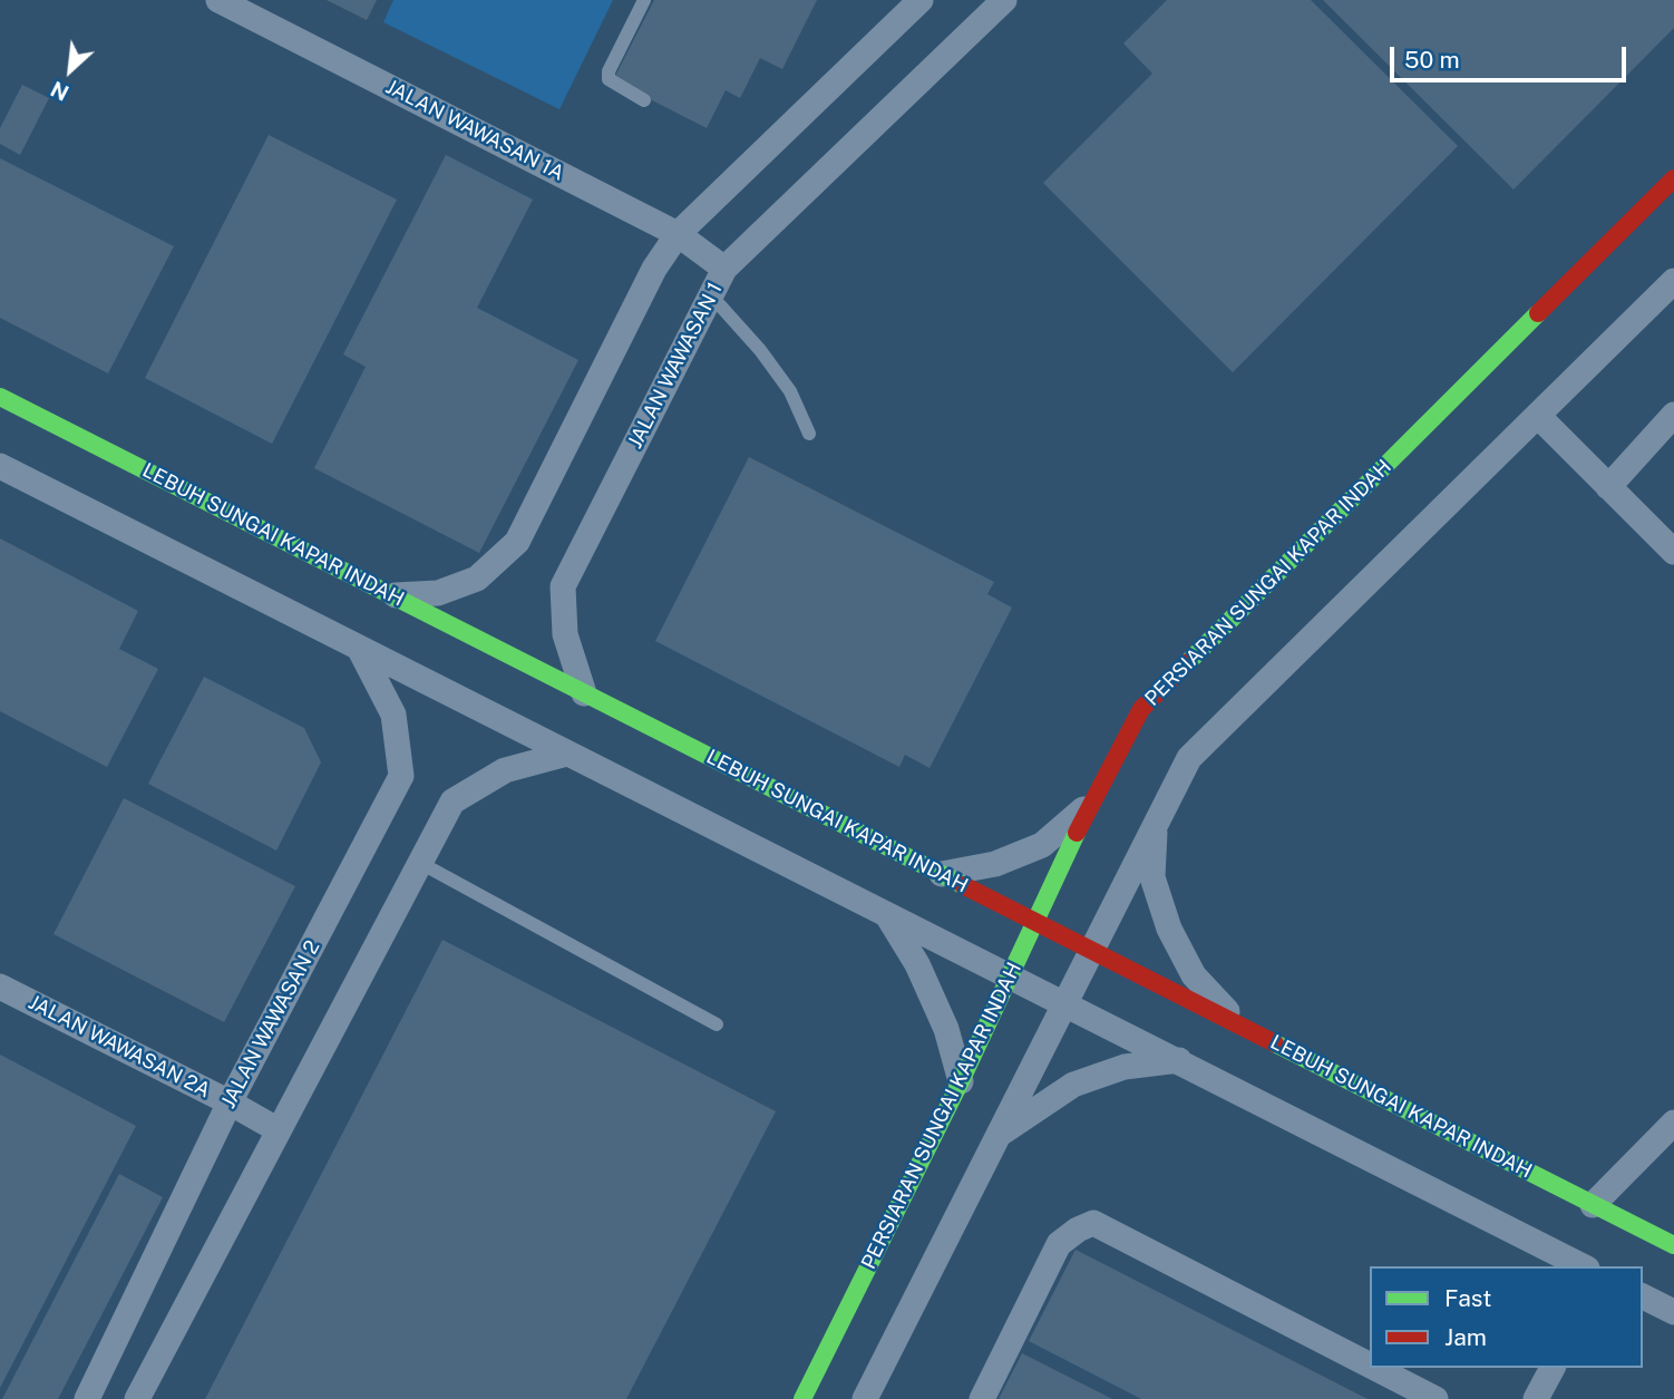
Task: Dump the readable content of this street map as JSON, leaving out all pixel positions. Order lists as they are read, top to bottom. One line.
{"streets":{"street":["JALAN WAWASAN 1A","JALAN WAWASAN 1","LEBUH SUNGAI KAPAR INDAH","PERSIARAN SUNGAI KAPAR INDAH","JALAN WAWASAN 2","JALAN WAWASAN 2A"]},"crossings":[["JALAN WAWASAN 1A","JALAN WAWASAN 1"],["JALAN WAWASAN 1","LEBUH SUNGAI KAPAR INDAH"],["LEBUH SUNGAI KAPAR INDAH","PERSIARAN SUNGAI KAPAR INDAH"],["JALAN WAWASAN 2","JALAN WAWASAN 2A"]],"legend":["Fast","Jam"],"scale_bar":"50 m","north":"bottom left"}
